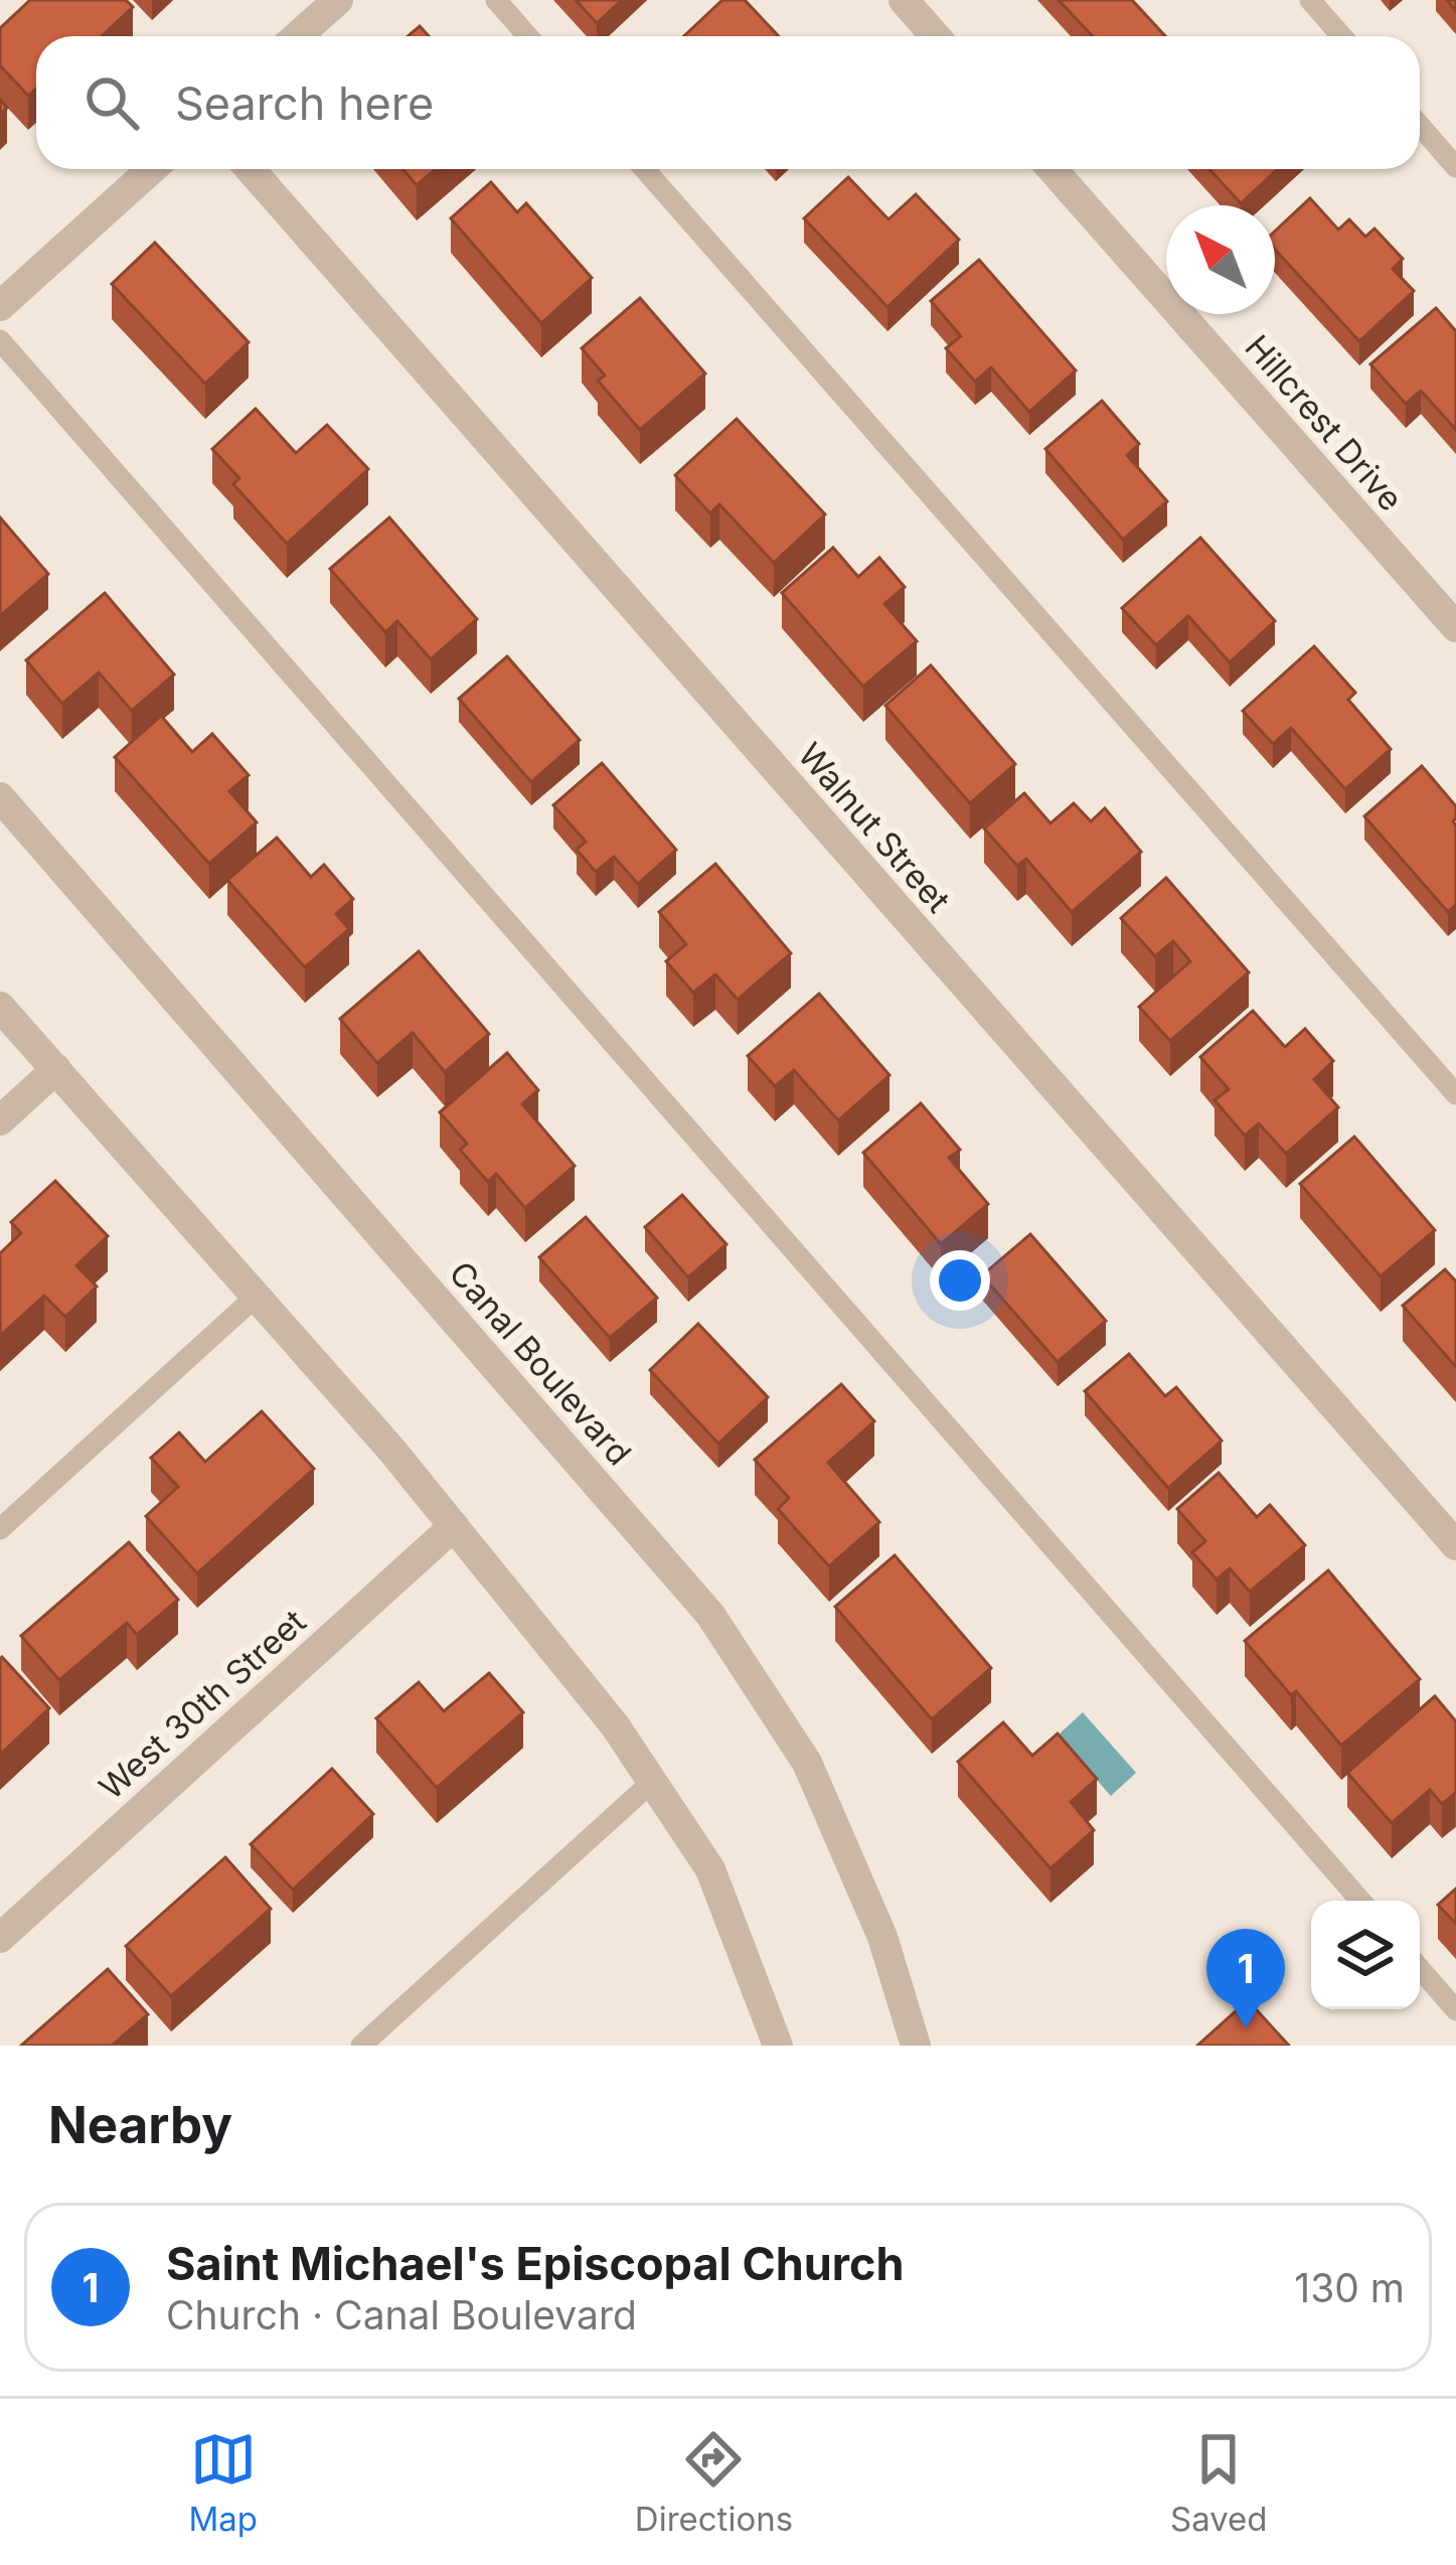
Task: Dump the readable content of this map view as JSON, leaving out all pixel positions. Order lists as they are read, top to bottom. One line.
{"streets":{"street":["Hillcrest Drive","Walnut Street","Canal Boulevard","West 30th Street"]},"north":"top left","page":{"search":"Search here","pins":"1","heading":"Nearby","list":[{"mark":"1","name":"Saint Michael's Episcopal Church","note":"Church · Canal Boulevard","value":"130 m"}],"nav":["Map","Directions","Saved"]}}
